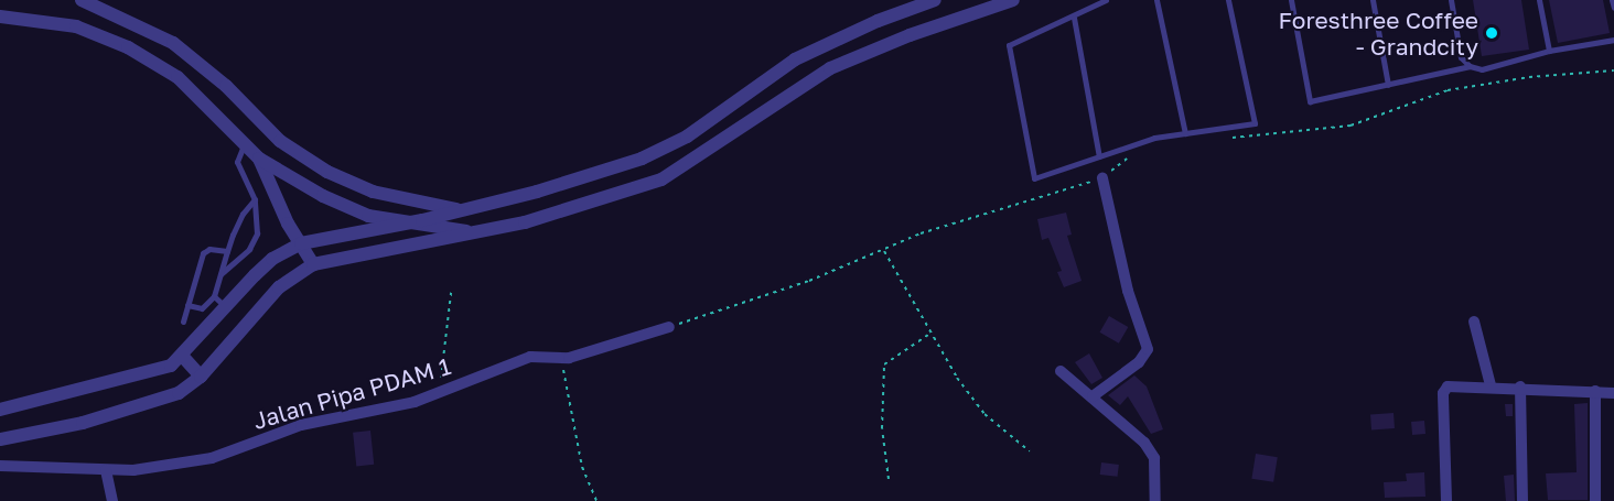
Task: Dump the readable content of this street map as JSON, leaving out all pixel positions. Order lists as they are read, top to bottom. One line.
{"streets":{"street":["Jalan Pipa PDAM 1"]},"places":["Foresthree Coffee - Grandcity"]}
